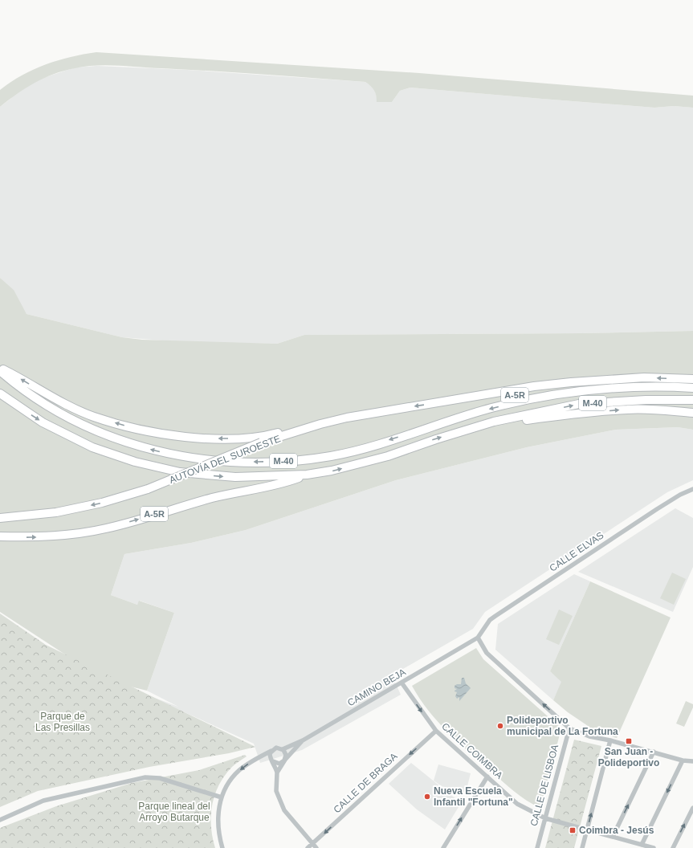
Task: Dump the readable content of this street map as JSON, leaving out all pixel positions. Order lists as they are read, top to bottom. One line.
{"streets":{"highway":["A-5R","M-40","AUTOVÍA DEL SUROESTE"],"street":["CALLE ELVAS","CAMINO BEJA","CALLE COIMBRA","CALLE DE BRAGA","CALLE DE LISBOA"]},"crossings":[["A-5R","M-40"],["A-5R","AUTOVÍA DEL SUROESTE"],["CALLE ELVAS","CAMINO BEJA"],["CAMINO BEJA","CALLE COIMBRA"],["CALLE COIMBRA","CALLE DE BRAGA"],["CALLE COIMBRA","CALLE DE LISBOA"]],"one_way":["CALLE DE BRAGA"],"parks":["Parque de Las Presillas","Parque lineal del Arroyo Butarque"],"places":{"other":["Polideportivo municipal de La Fortuna","Nueva Escuela Infantil \"Fortuna\""],"transit":["San Juan - Polideportivo","Coimbra - Jesús"]}}
